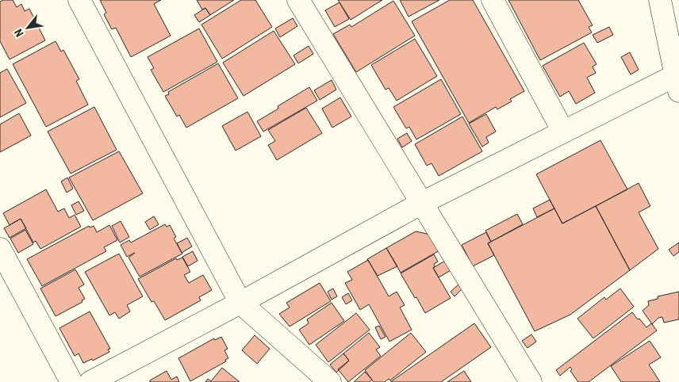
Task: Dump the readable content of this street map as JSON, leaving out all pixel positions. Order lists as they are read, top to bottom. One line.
{"north":"bottom left"}
